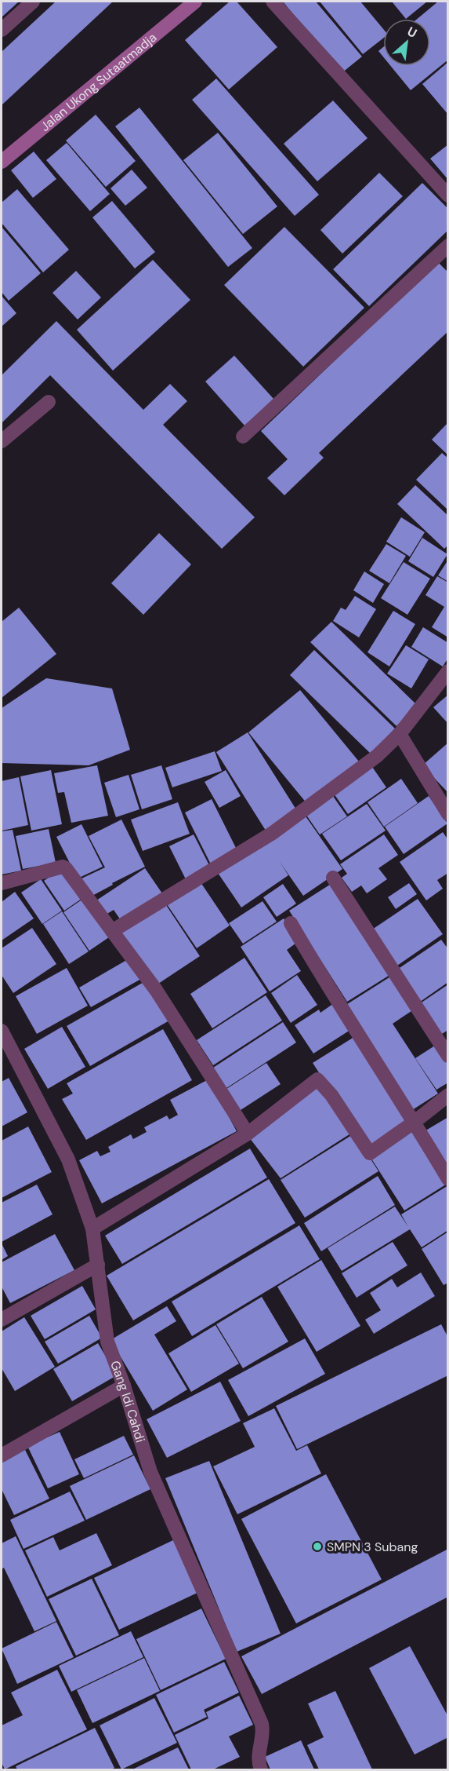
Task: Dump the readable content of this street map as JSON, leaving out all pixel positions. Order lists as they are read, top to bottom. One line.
{"streets":{"main road":["Jalan Ukong Sutaatmadja"],"street":["Gang Idi Cahdi"]},"places":["SMPN 3 Subang"],"north":"top right"}
